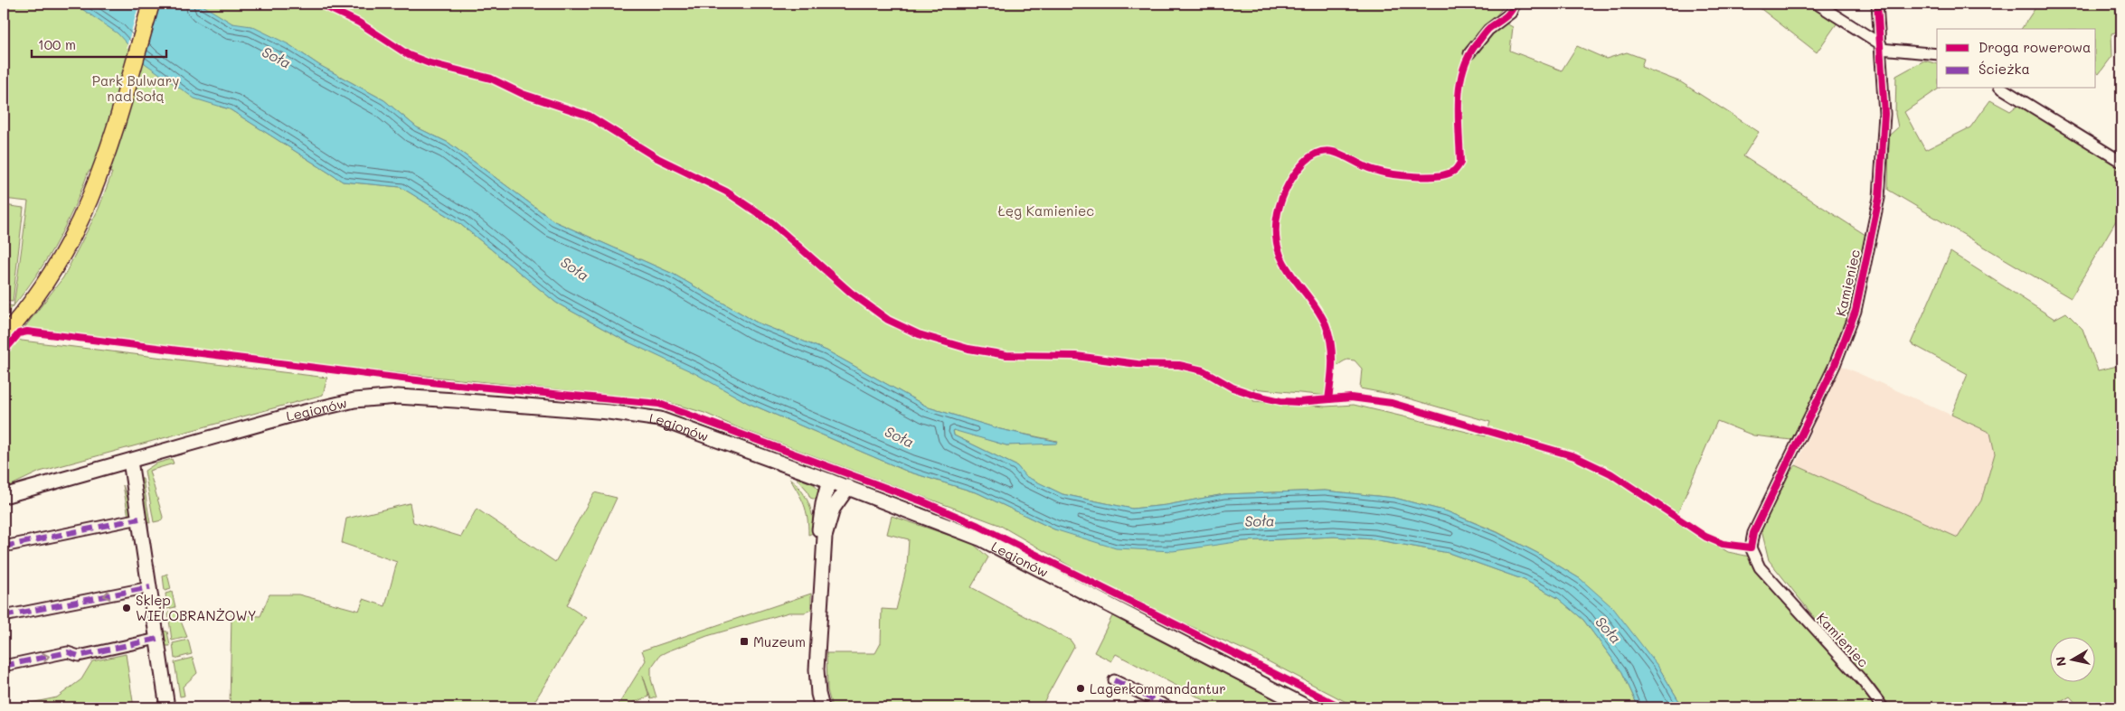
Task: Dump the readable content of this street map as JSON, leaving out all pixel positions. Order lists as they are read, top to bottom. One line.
{"streets":{"main road":["Legionów"],"street":["Kamieniec"]},"water":["Soła"],"parks":["Park Bulwary nad Sołą","Łęg Kamieniec"],"places":{"other":["Sklep WIELOBRANŻOWY","Lagerkommandantur"],"transit":["Muzeum"]},"legend":["Droga rowerowa","Ścieżka"],"scale_bar":"100 m","north":"left"}
